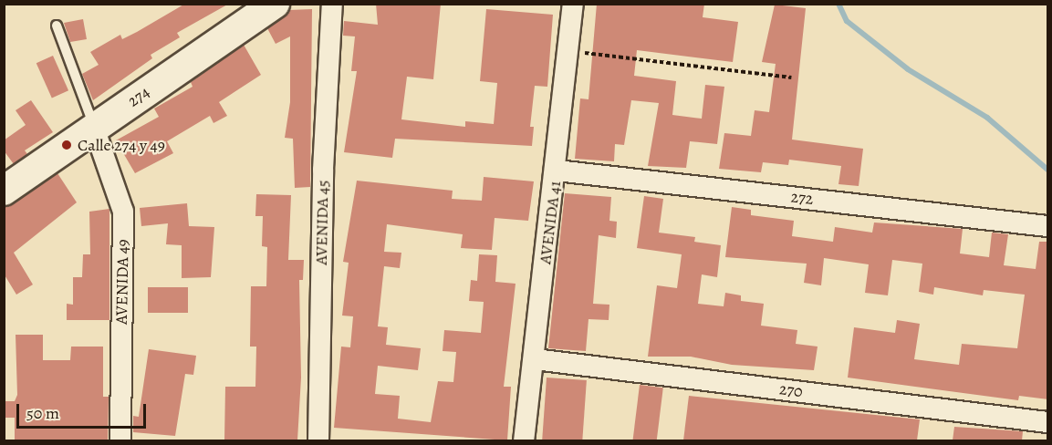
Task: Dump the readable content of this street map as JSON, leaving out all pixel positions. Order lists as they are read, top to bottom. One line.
{"streets":{"street":["274","272","AVENIDA 45","AVENIDA 41","AVENIDA 49","270"]},"crossings":[["274","AVENIDA 49"],["272","AVENIDA 41"],["AVENIDA 41","270"]],"places":["Calle 274 y 49"],"scale_bar":"50 m"}
